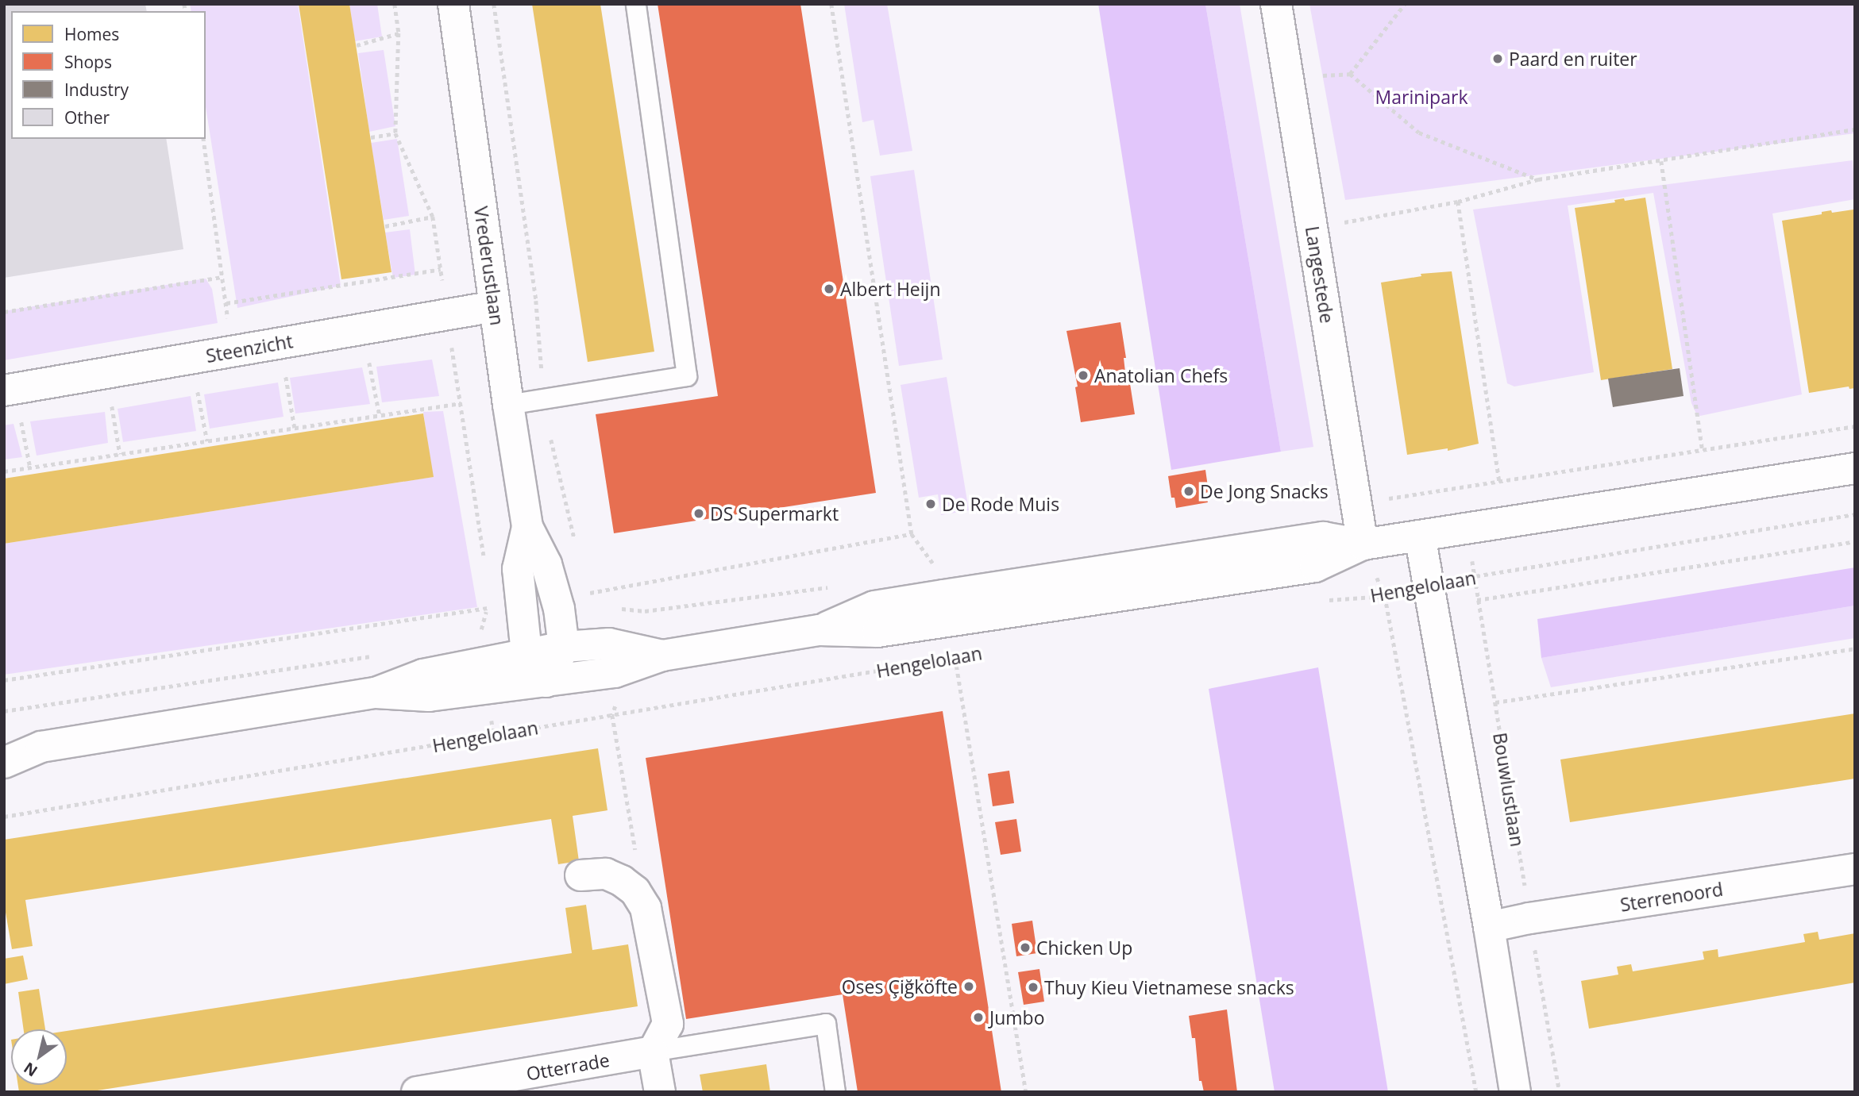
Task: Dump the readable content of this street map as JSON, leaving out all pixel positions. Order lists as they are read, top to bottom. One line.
{"streets":{"street":["Vrederustlaan","Langestede","Steenzicht","Hengelolaan","Sterrenoord","Otterrade"],"path":["Bouwlustlaan"]},"crossings":[["Vrederustlaan","Steenzicht"],["Vrederustlaan","Hengelolaan"],["Langestede","Hengelolaan"],["Hengelolaan","Bouwlustlaan"],["Bouwlustlaan","Sterrenoord"]],"parks":["Marinipark"],"places":["Paard en ruiter","Albert Heijn","Anatolian Chefs","De Jong Snacks","De Rode Muis","DS Supermarkt","Chicken Up","Oses Çiğköfte","Thuy Kieu Vietnamese snacks","Jumbo"],"legend":["Homes","Shops","Industry","Other"],"north":"bottom left"}
